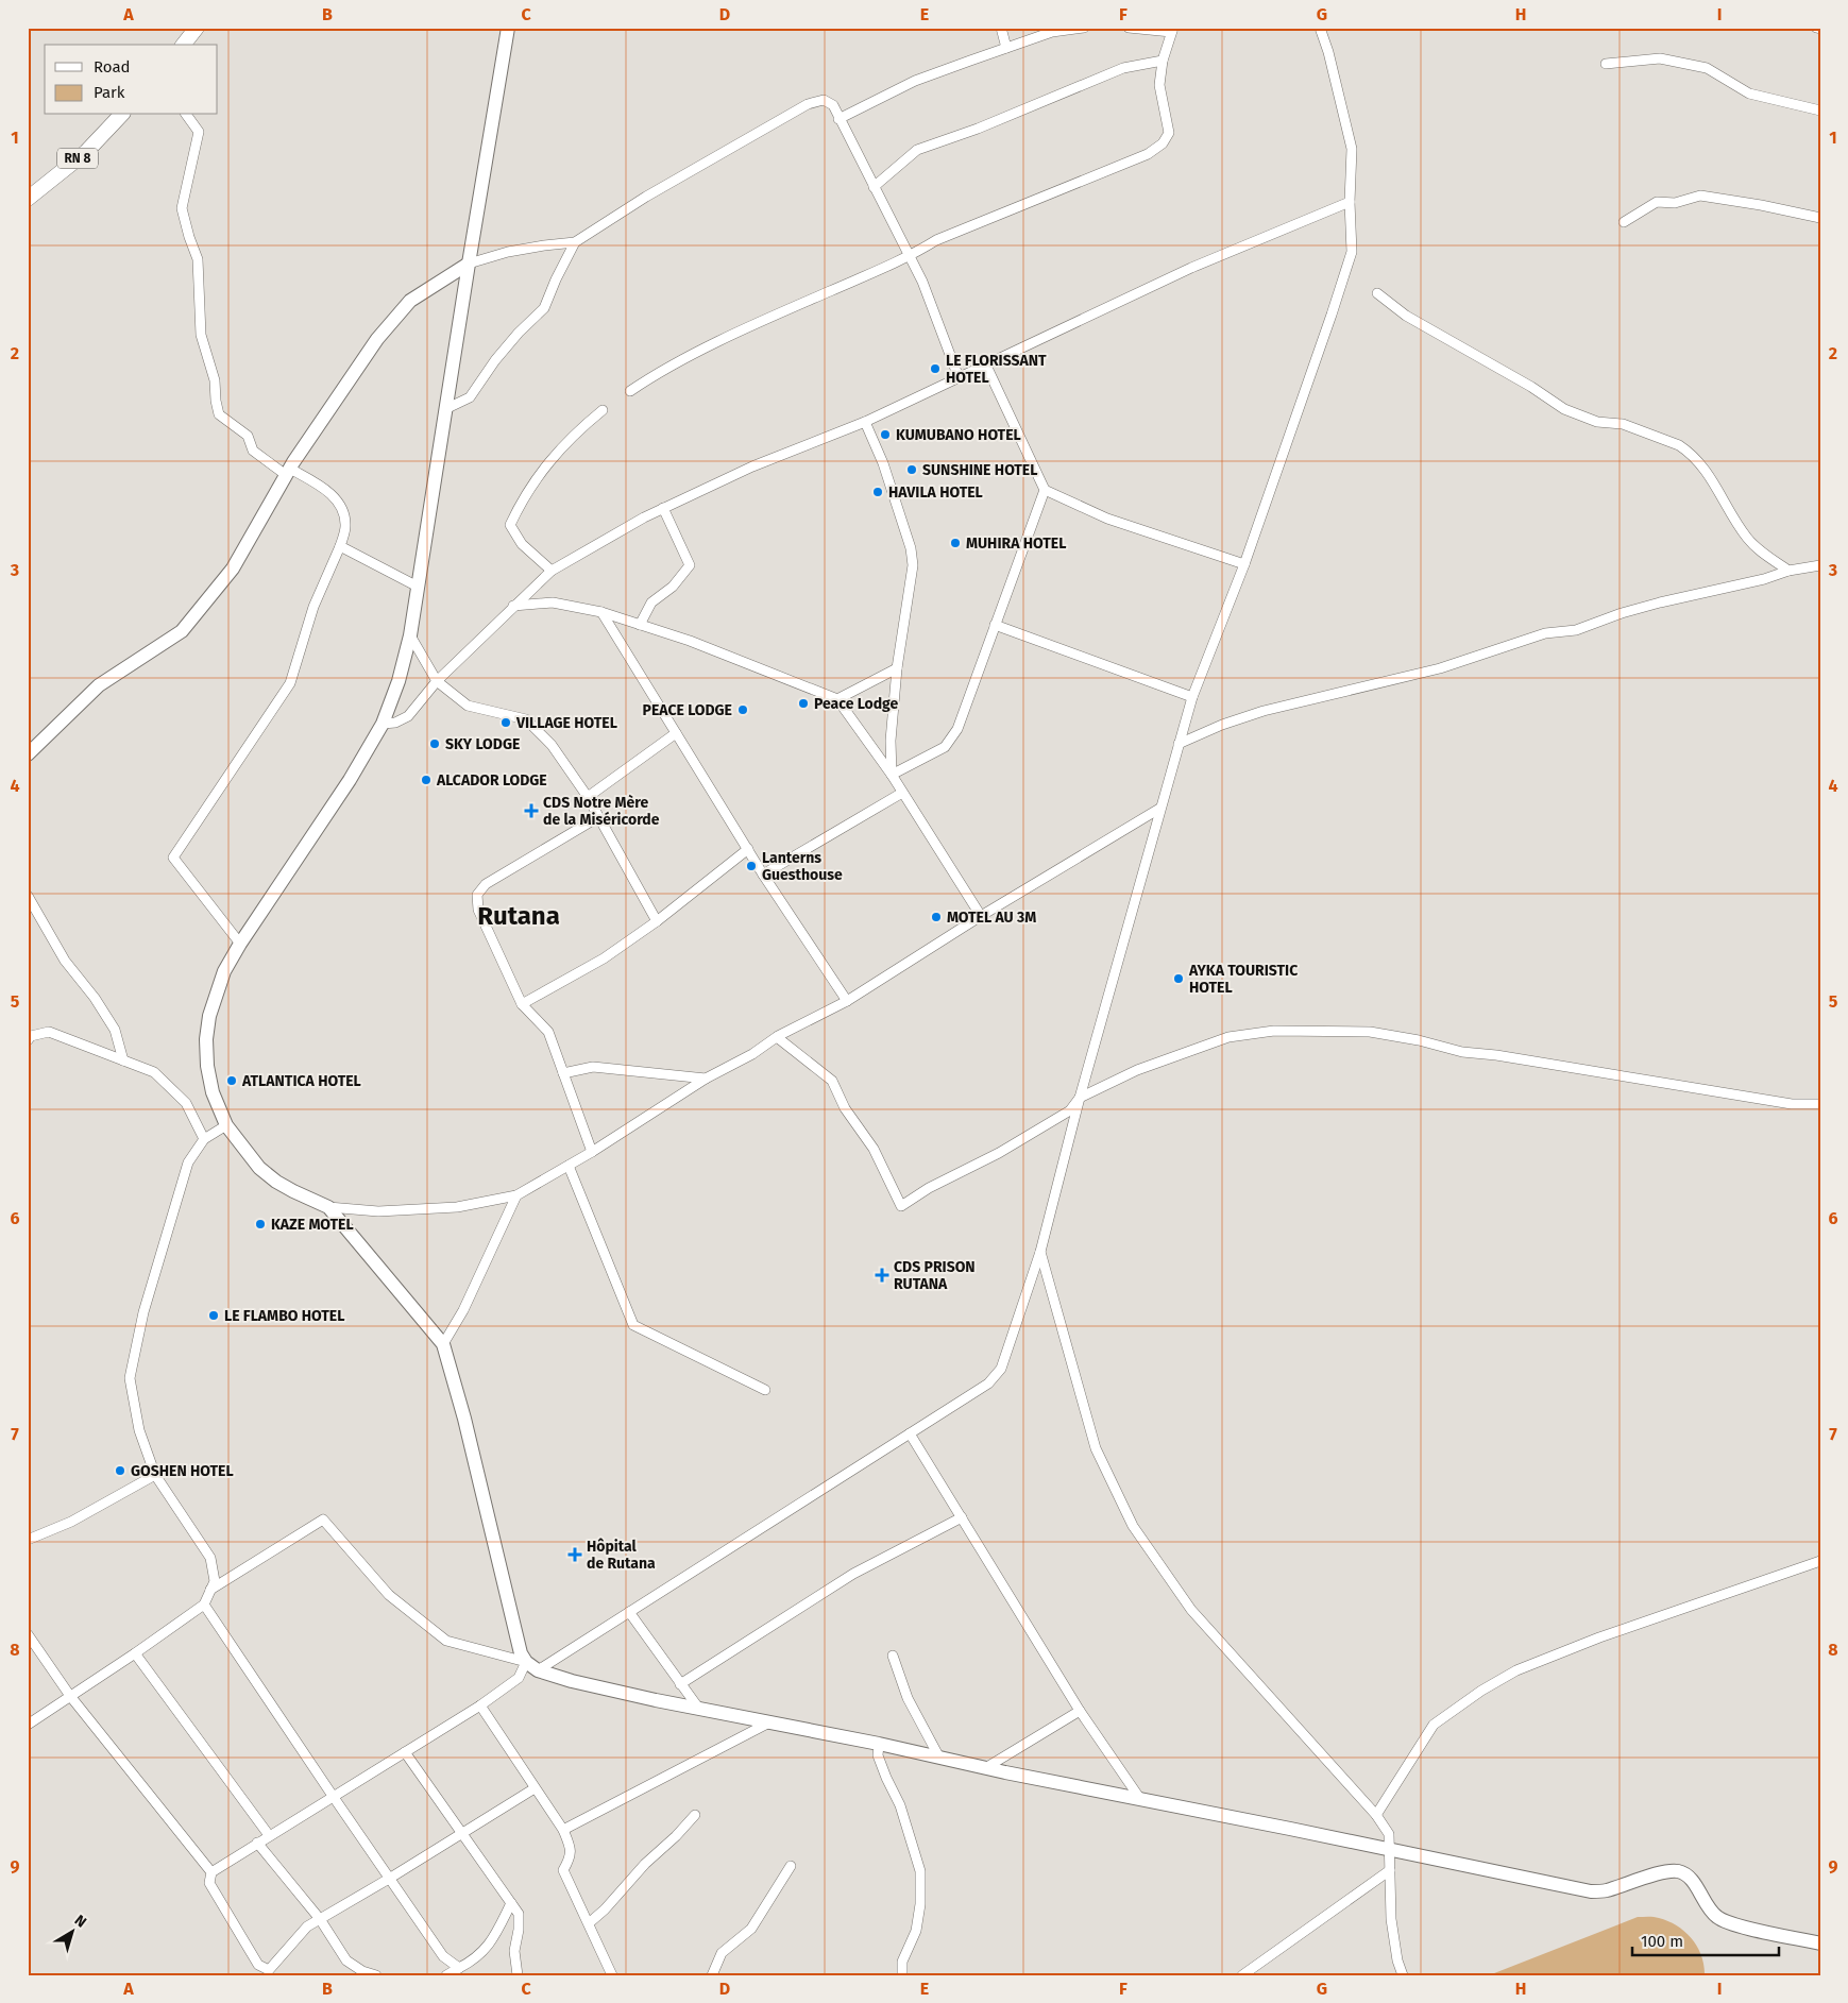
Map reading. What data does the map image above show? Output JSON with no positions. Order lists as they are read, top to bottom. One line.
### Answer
{"streets":{"main road":["RN 8"]},"districts":["Rutana"],"places":{"other":["LE FLORISSANT HOTEL","KUMUBANO HOTEL","SUNSHINE HOTEL","HAVILA HOTEL","MUHIRA HOTEL","Peace Lodge","PEACE LODGE","VILLAGE HOTEL","SKY LODGE","ALCADOR LODGE","Lanterns Guesthouse","MOTEL AU 3M","AYKA TOURISTIC HOTEL","ATLANTICA HOTEL","KAZE MOTEL","LE FLAMBO HOTEL","GOSHEN HOTEL"],"health":["CDS Notre Mère de la Miséricorde","CDS PRISON RUTANA","Hôpital de Rutana"]},"legend":["Road","Park"],"scale_bar":"100 m","north":"top right","grid":{"columns":["A","B","C","D","E","F","G","H","I"],"rows":["1","2","3","4","5","6","7","8","9"]}}
